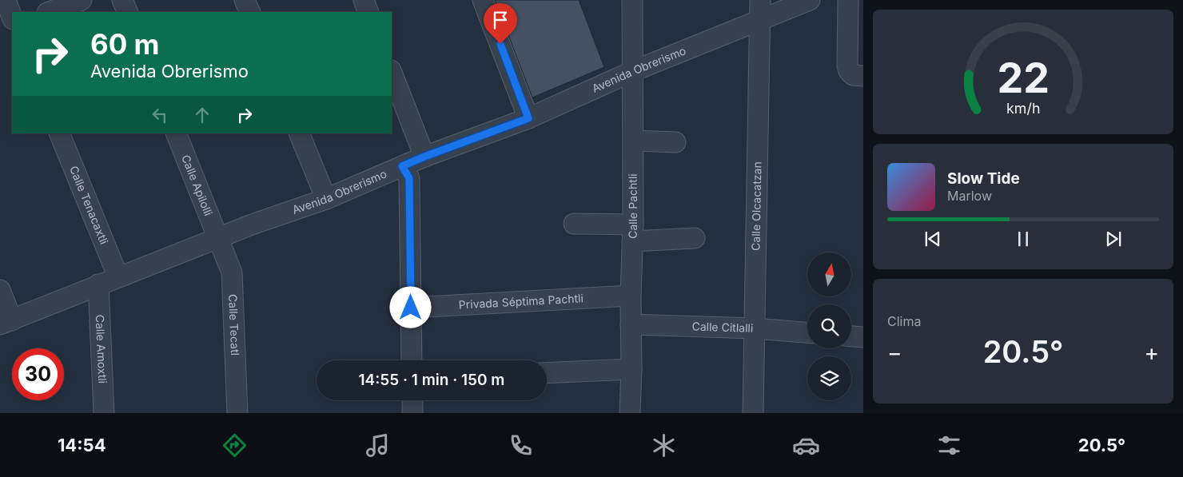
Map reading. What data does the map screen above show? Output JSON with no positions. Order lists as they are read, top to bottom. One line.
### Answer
{"streets":{"street":["Avenida Obrerismo","Calle Apilolli","Calle Tenacaxtli","Calle Pachtli","Calle Olcacatzan","Privada Séptima Pachtli","Calle Tecatl","Calle Citlalli","Calle Amoxtli"]},"crossings":[["Avenida Obrerismo","Calle Apilolli"],["Avenida Obrerismo","Calle Tenacaxtli"],["Avenida Obrerismo","Calle Pachtli"],["Avenida Obrerismo","Calle Olcacatzan"],["Avenida Obrerismo","Calle Tecatl"],["Avenida Obrerismo","Calle Amoxtli"],["Calle Apilolli","Calle Tecatl"],["Calle Pachtli","Privada Séptima Pachtli"],["Calle Pachtli","Calle Citlalli"],["Calle Olcacatzan","Calle Citlalli"]],"north":"top","page":{"turn":["60 m","Avenida Obrerismo"],"song":["Slow Tide","Marlow"],"tile":"Clima","heat":["−","20.5°","+"],"limit":"30","trip":"14:55 · 1 min · 150 m","tabs":["14:54","20.5°"],"gauge":["22","km/h"]}}
